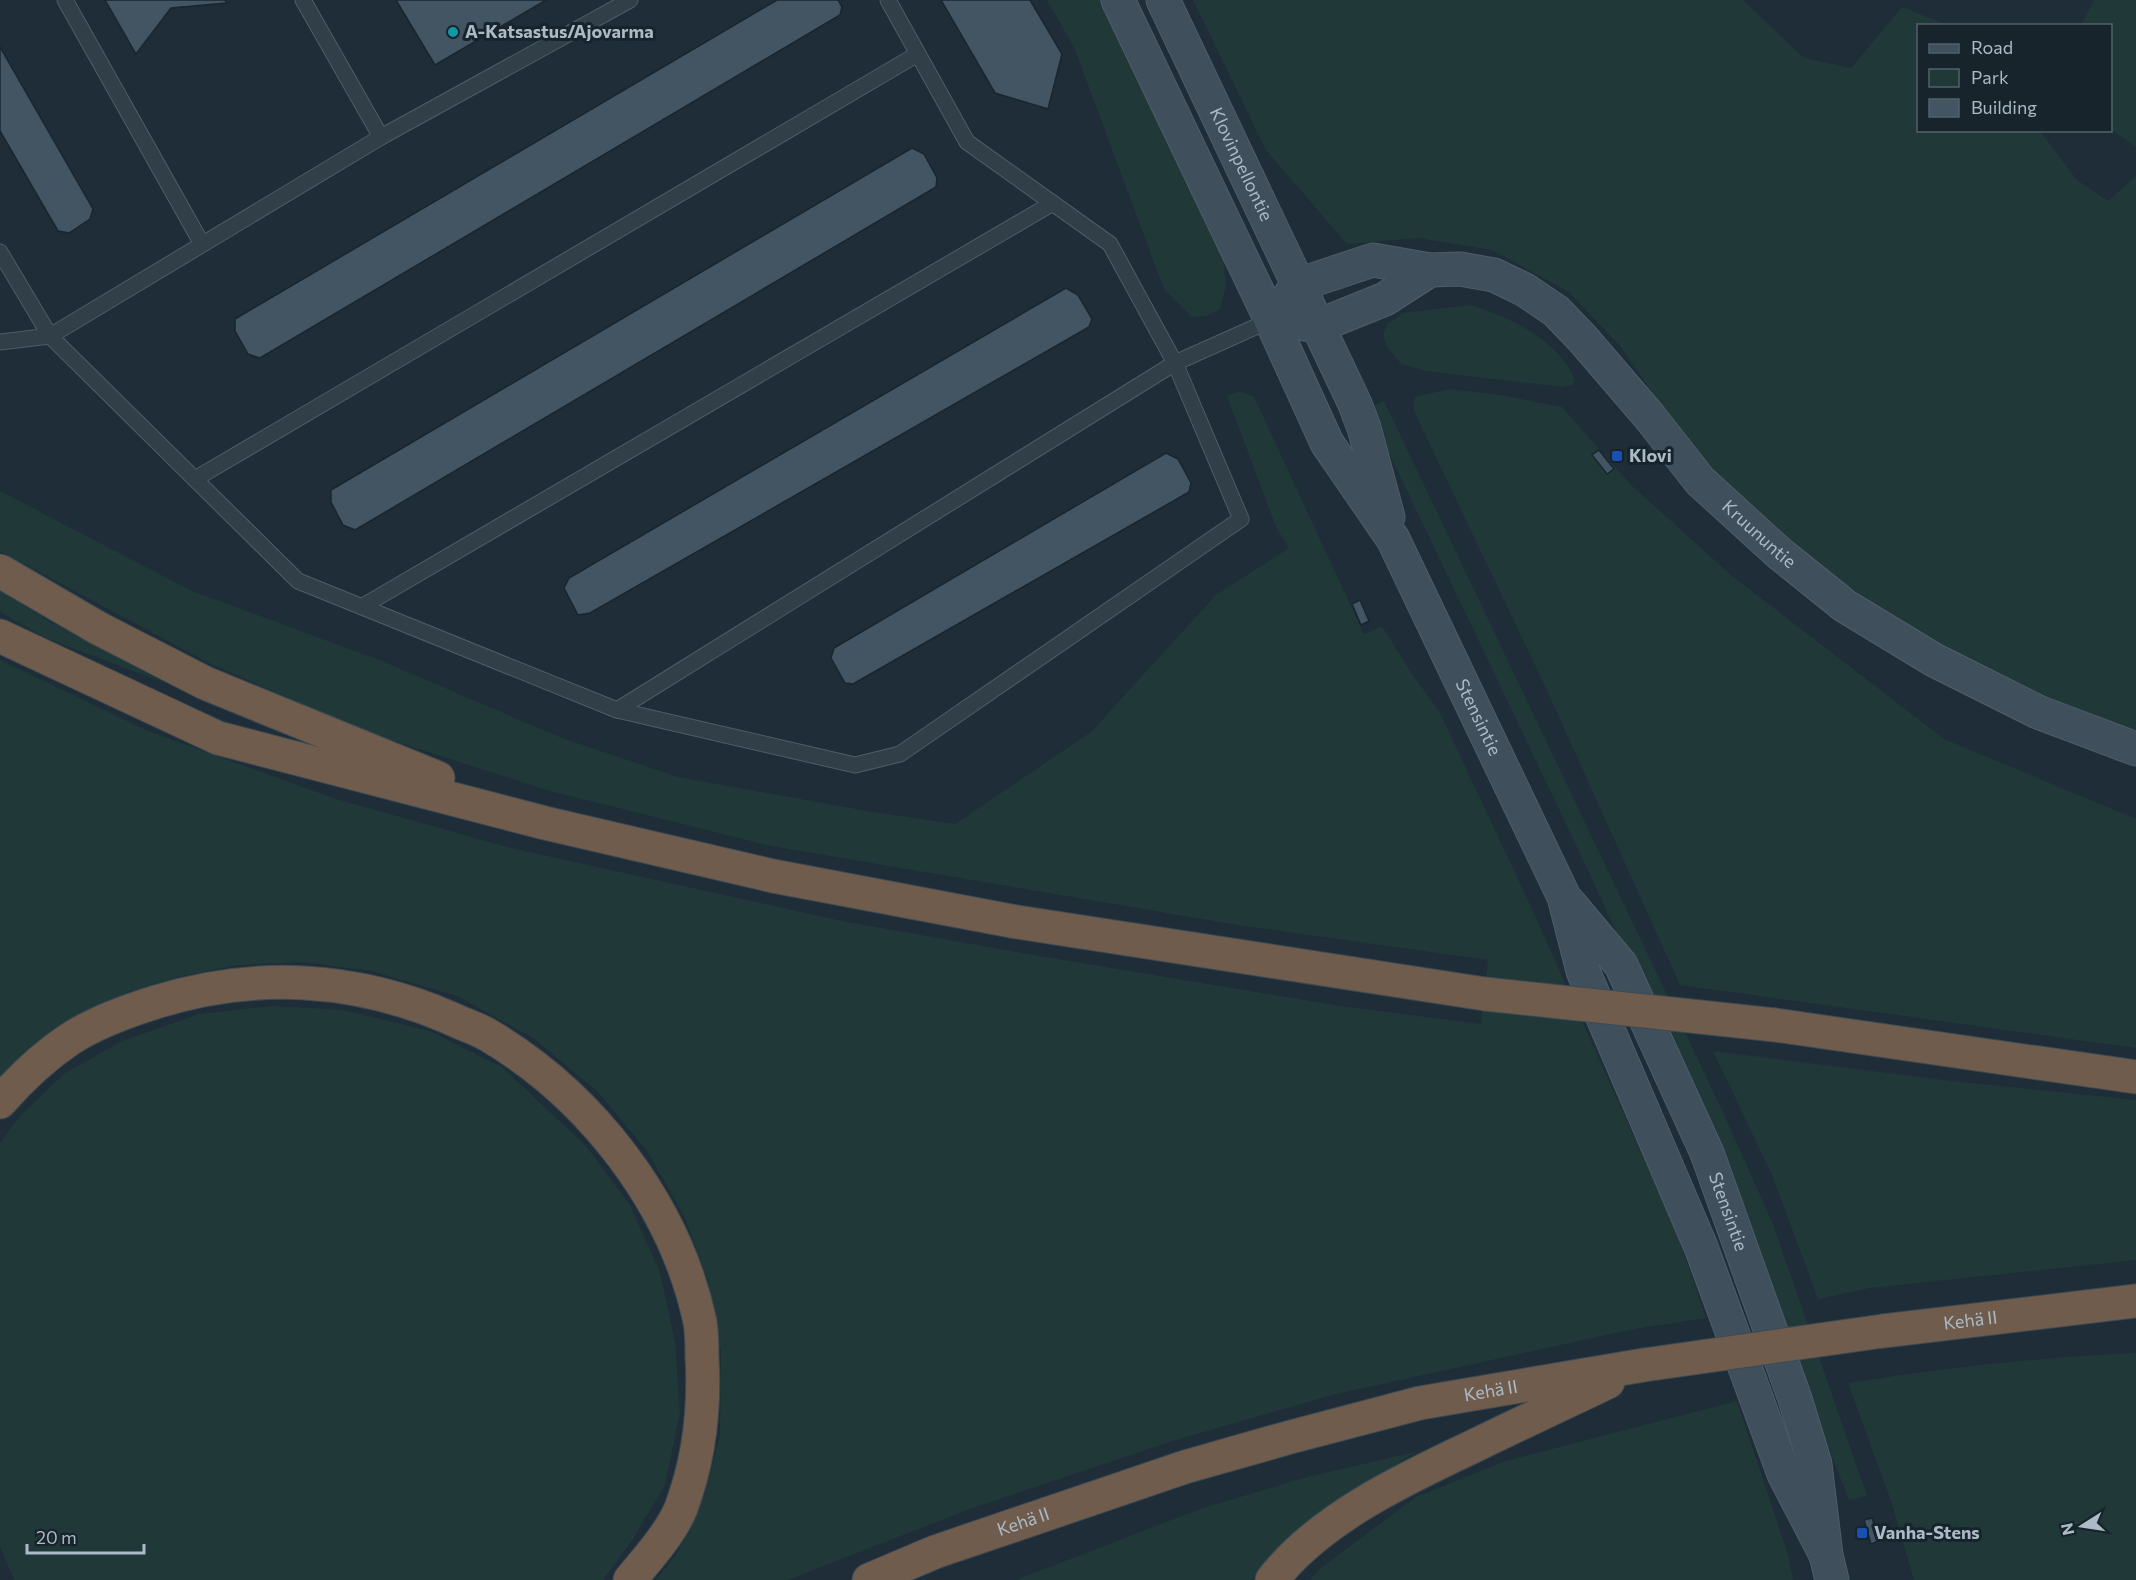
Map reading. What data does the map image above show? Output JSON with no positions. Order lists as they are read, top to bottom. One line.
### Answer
{"streets":{"highway":["Kehä II"],"main road":["Klovinpellontie","Kruununtie","Stensintie"]},"crossings":[["Klovinpellontie","Kruununtie"],["Klovinpellontie","Stensintie"]],"places":{"other":["A-Katsastus/Ajovarma"],"transit":["Klovi","Vanha-Stens"]},"legend":["Road","Park","Building"],"scale_bar":"20 m","north":"left"}
